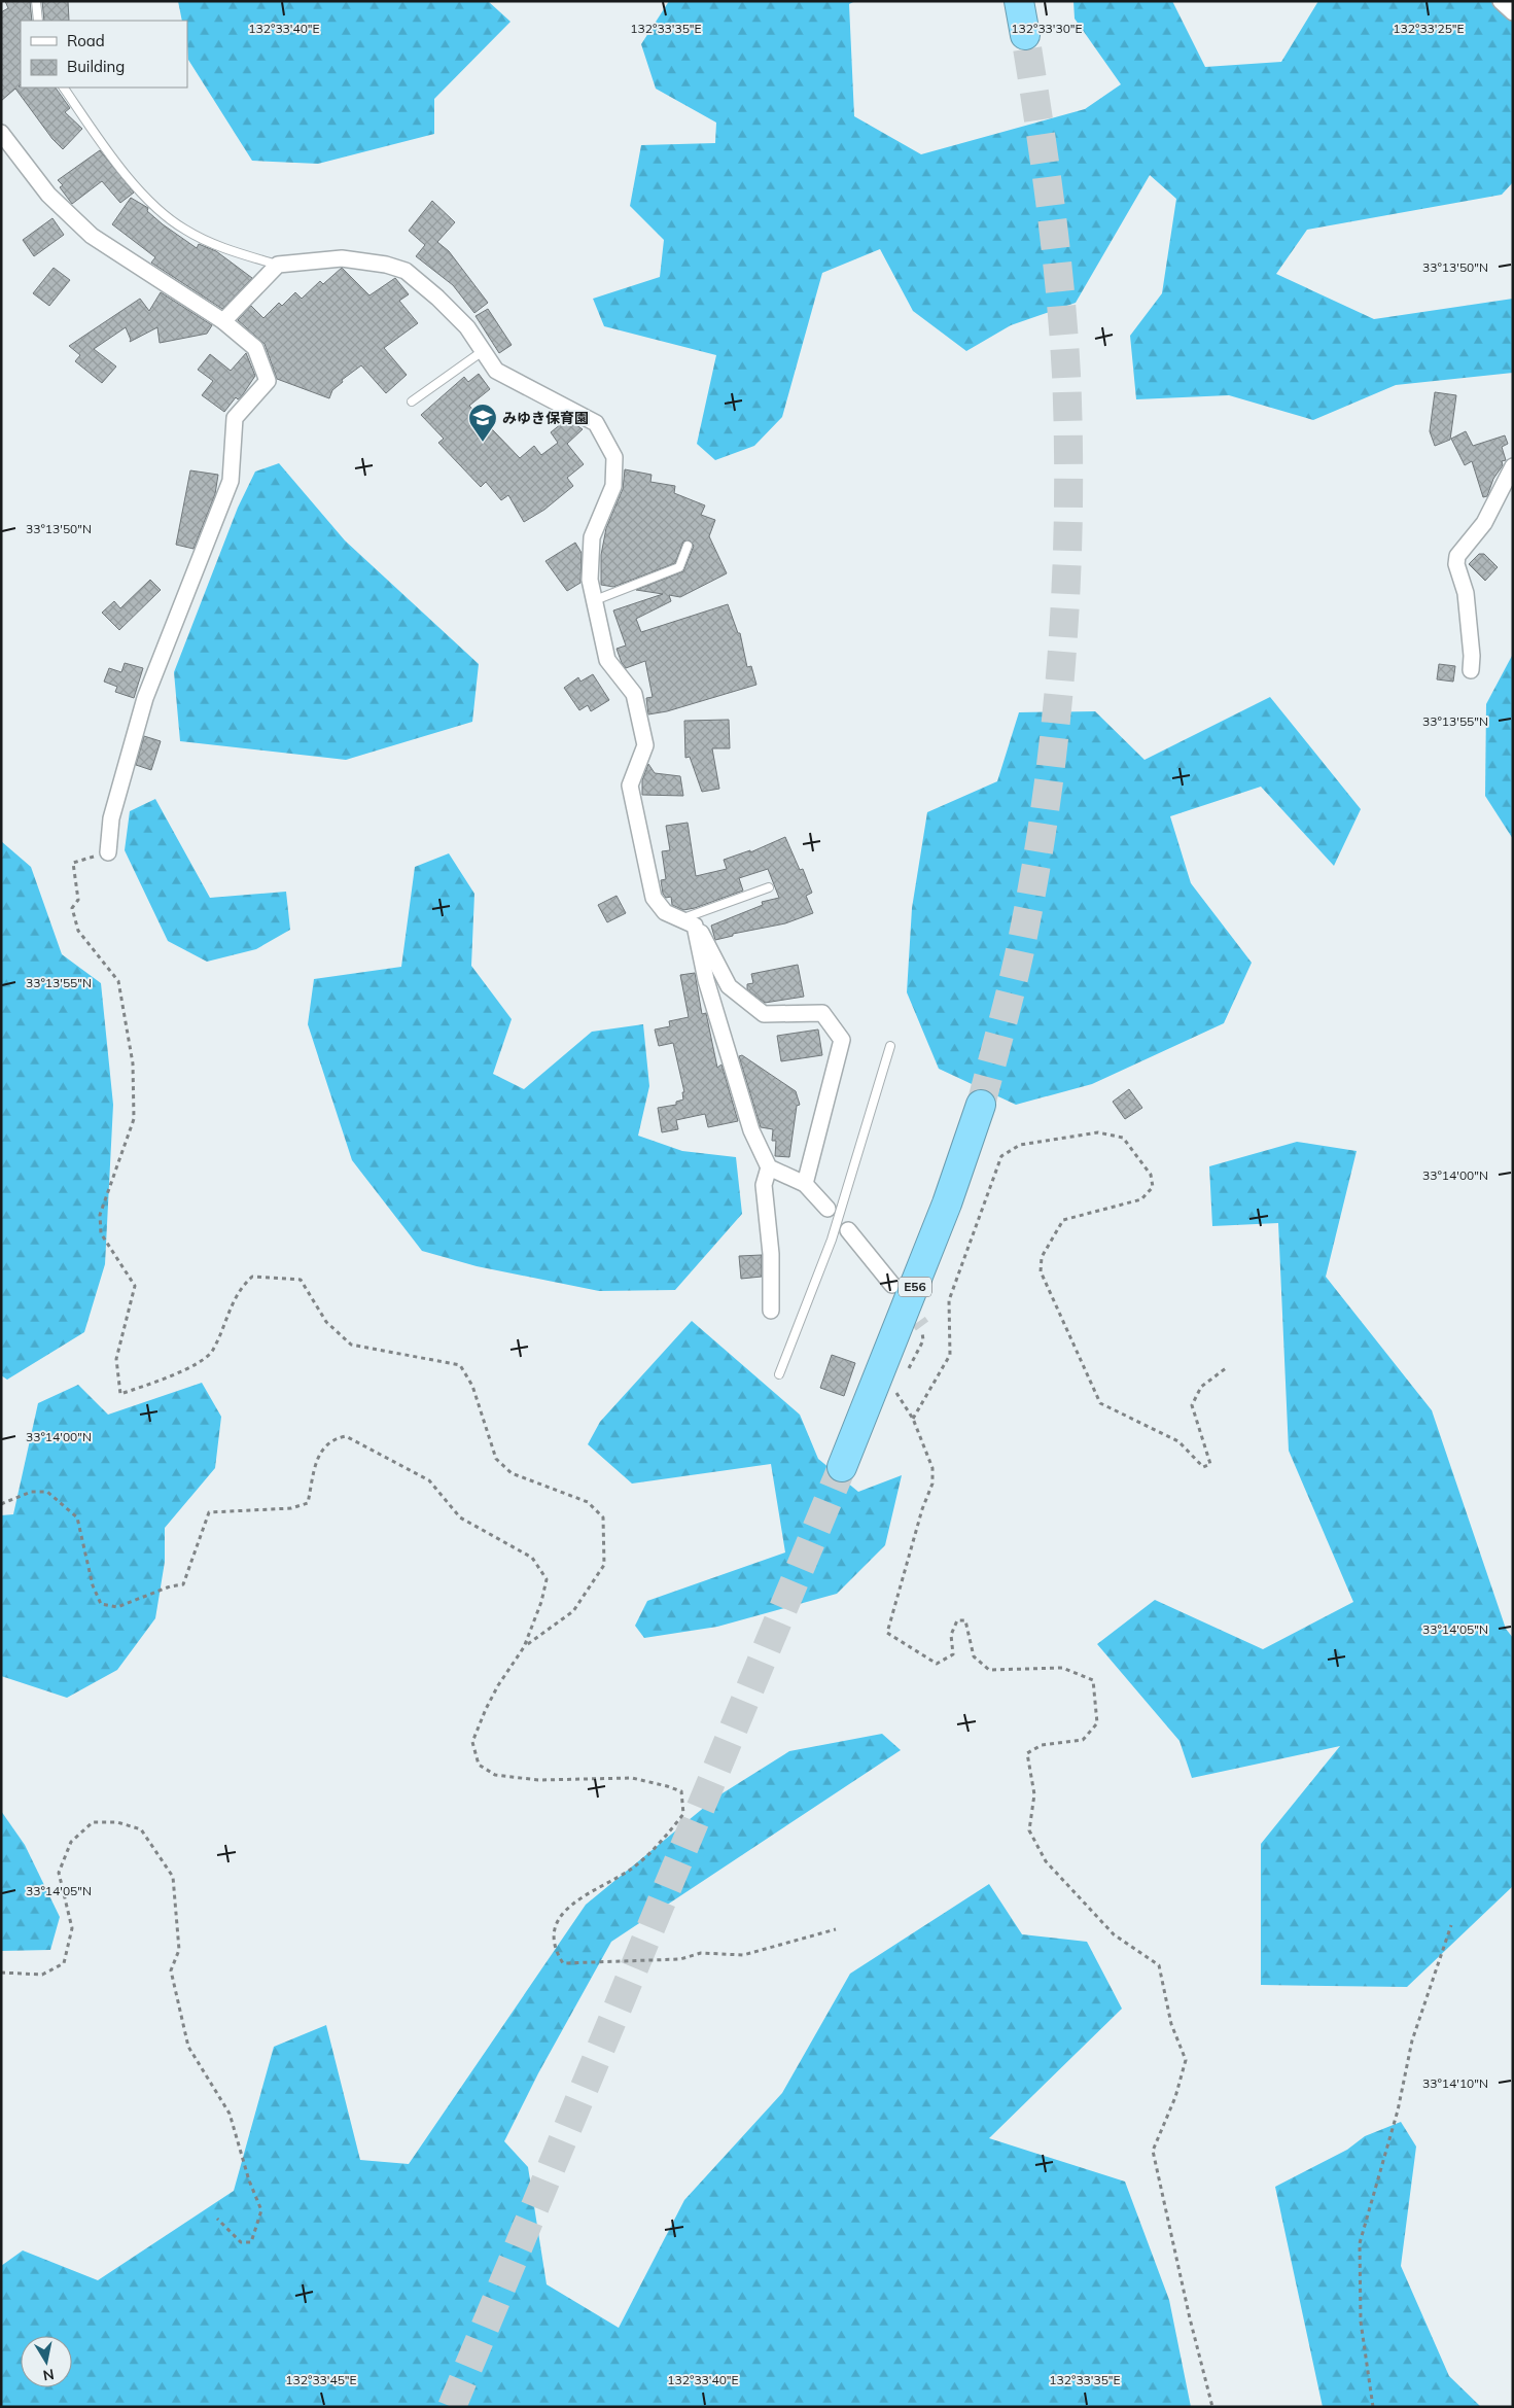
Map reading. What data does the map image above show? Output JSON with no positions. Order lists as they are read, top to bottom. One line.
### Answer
{"streets":{"highway":["E56"]},"places":{"school or university":["みゆき保育園"]},"legend":["Road","Building"],"north":"bottom","coordinates":["132°33'40\"E","132°33'35\"E","132°33'30\"E","132°33'25\"E","33°13'50\"N","33°13'55\"N","33°14'00\"N","33°14'05\"N","33°14'10\"N","132°33'45\"E"]}
